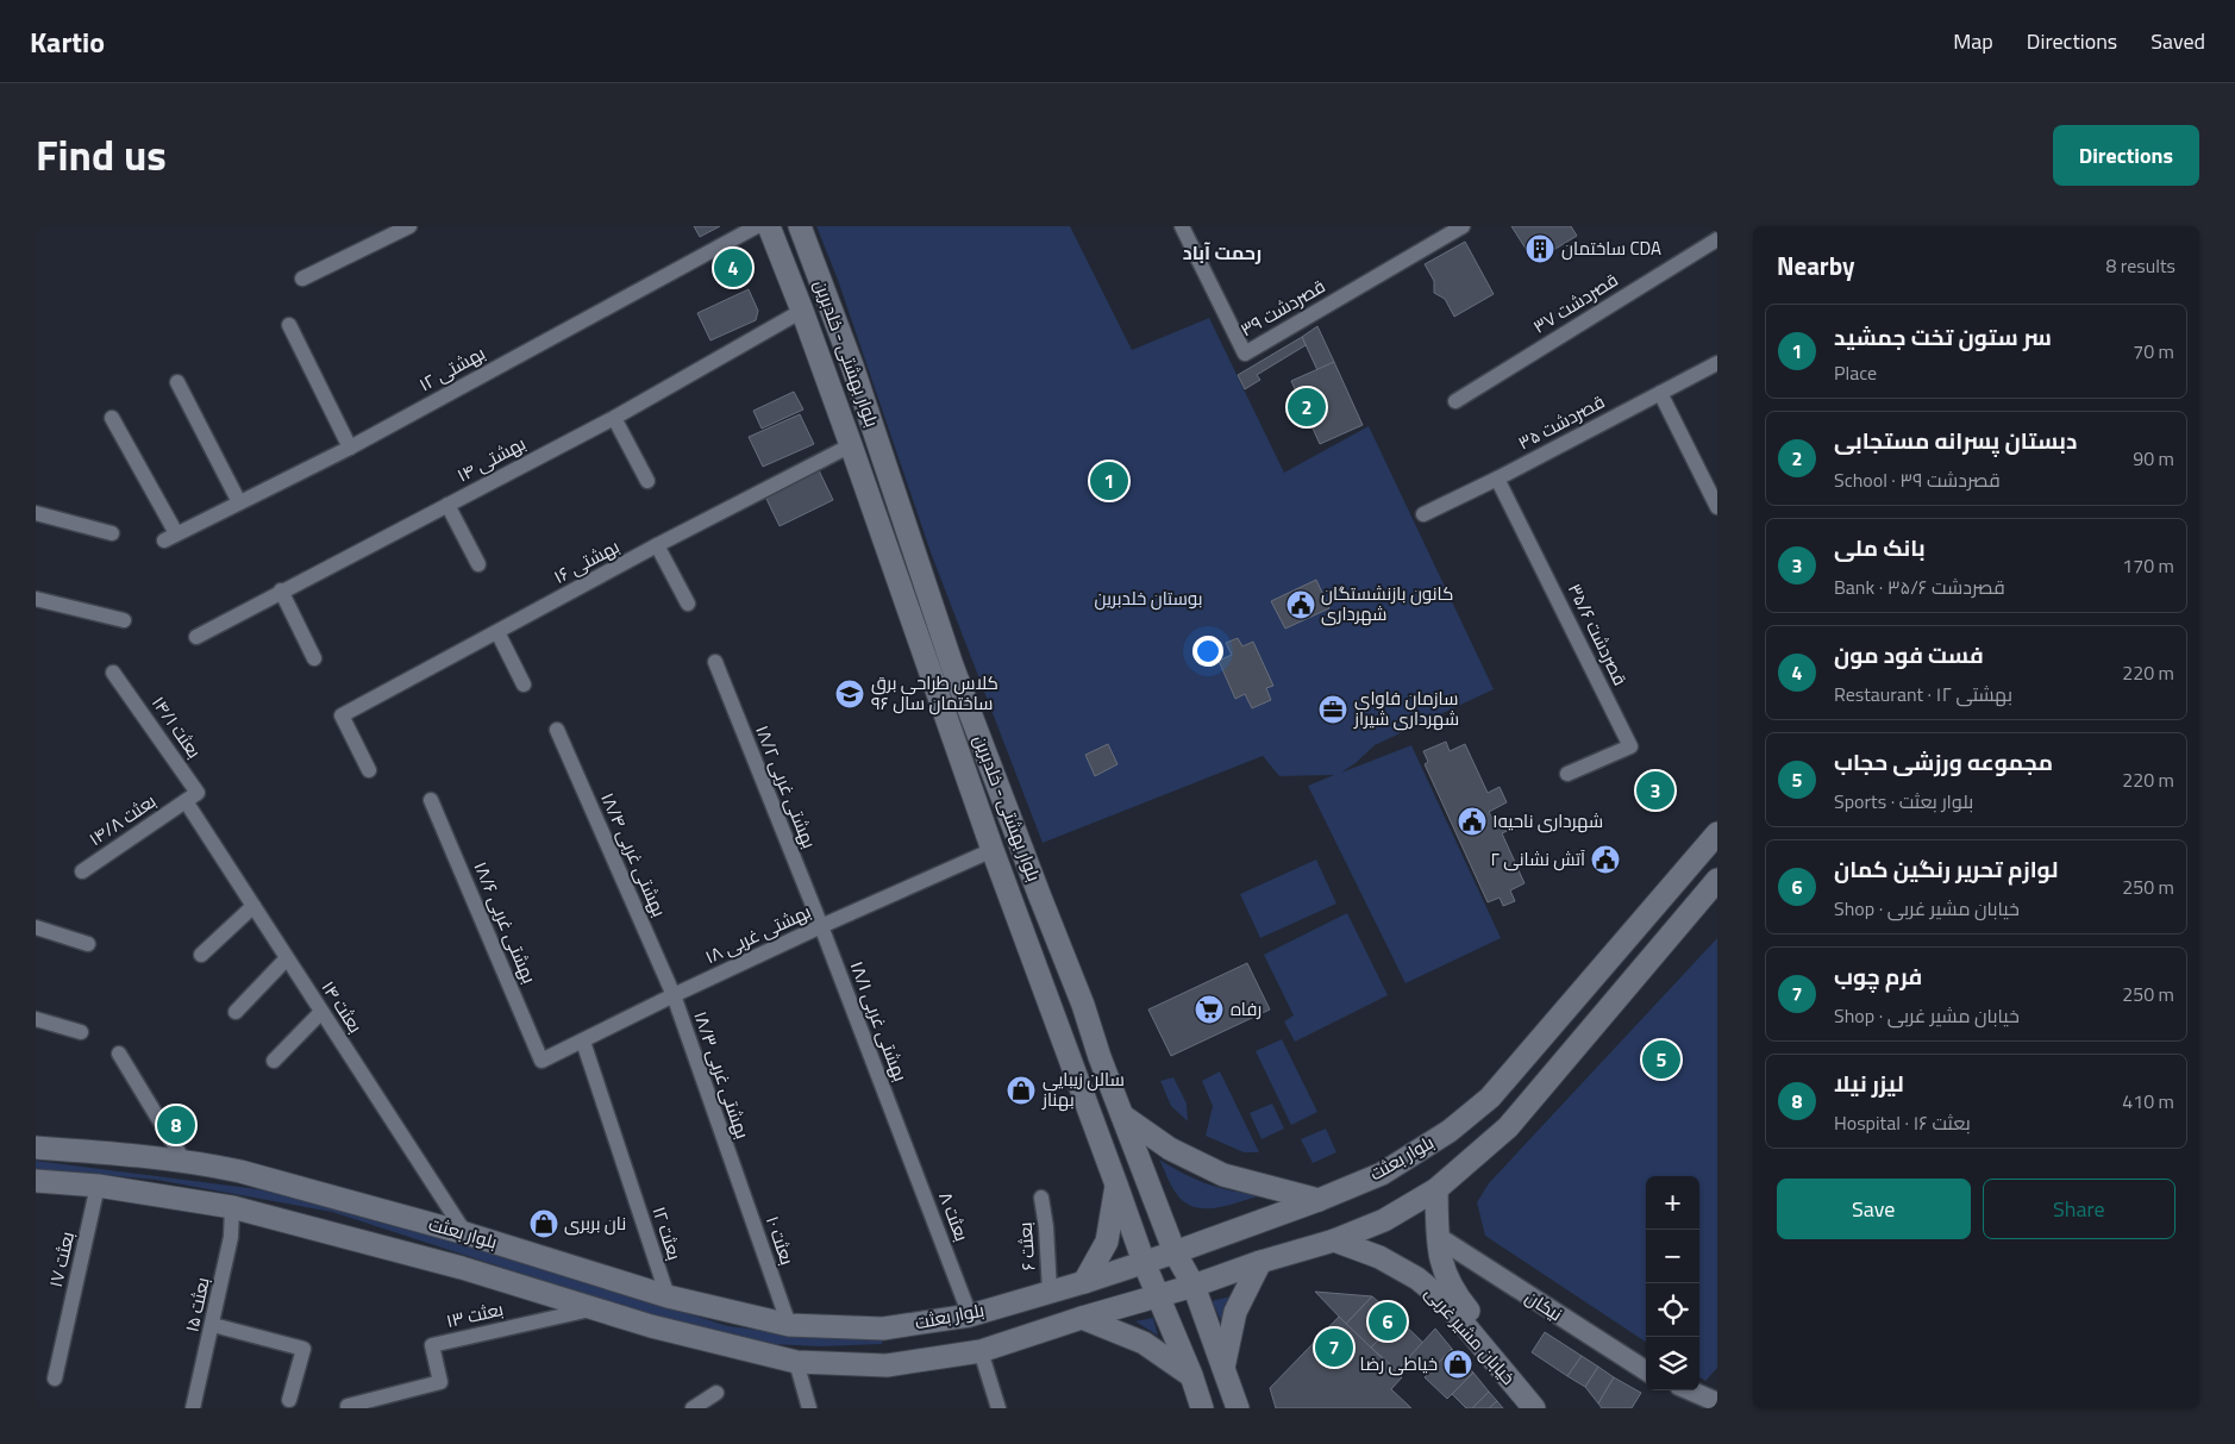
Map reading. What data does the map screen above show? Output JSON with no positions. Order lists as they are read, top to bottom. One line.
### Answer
{"streets":{"main road":["بلوار بهشتی - خلدبرین","بلوار بعثت","خیابان مشیر غربی"],"street":["قصردشت ۳۷","قصردشت ۳۹","۱۲ بهشتی","قصردشت ۳۵","۱۴ بهشتی","۱۶ بهشتی","قصردشت ۳۵/۶","۱۴/۱ بعثت","بهشتی غربی ۱۸/۲","۱۴/۸ بعثت","بهشتی غربی ۱۸/۴","بهشتی غربی ۱۸/۶","بهشتی غربی ۱۸","بعثت ۱۴","بهشتی غربی ۱۸/۱","بهشتی غربی ۱۸/۳","۸ بعثت","۱۲ بعثت","۱۰ بعثت","۶ بعثت","بعثت ۱۷","بعثت ۱۵","نیکان","۱۳ بعثت"]},"crossings":[["بلوار بهشتی - خلدبرین","۱۴ بهشتی"],["بلوار بهشتی - خلدبرین","۱۶ بهشتی"],["بلوار بهشتی - خلدبرین","بهشتی غربی ۱۸"],["بلوار بهشتی - خلدبرین","بلوار بعثت"],["قصردشت ۳۵","قصردشت ۳۵/۶"],["۱۴/۱ بعثت","۱۴/۸ بعثت"],["۱۴/۱ بعثت","بعثت ۱۴"],["بهشتی غربی ۱۸/۲","بهشتی غربی ۱۸"],["بهشتی غربی ۱۸/۲","بهشتی غربی ۱۸/۱"],["۱۴/۸ بعثت","بعثت ۱۴"],["بهشتی غربی ۱۸/۴","بهشتی غربی ۱۸"],["بهشتی غربی ۱۸/۴","بهشتی غربی ۱۸/۳"],["بهشتی غربی ۱۸/۶","بهشتی غربی ۱۸"],["بهشتی غربی ۱۸","بهشتی غربی ۱۸/۱"],["بهشتی غربی ۱۸","بهشتی غربی ۱۸/۳"],["بهشتی غربی ۱۸","۱۲ بعثت"],["بعثت ۱۴","بلوار بعثت"],["بهشتی غربی ۱۸/۱","۸ بعثت"],["بهشتی غربی ۱۸/۳","۱۰ بعثت"],["بلوار بعثت","۸ بعثت"],["بلوار بعثت","۱۲ بعثت"],["بلوار بعثت","۱۰ بعثت"],["بلوار بعثت","۶ بعثت"],["بلوار بعثت","بعثت ۱۷"],["بلوار بعثت","بعثت ۱۵"],["بلوار بعثت","۱۳ بعثت"],["بلوار بعثت","خیابان مشیر غربی"],["نیکان","خیابان مشیر غربی"]],"districts":["رحمت آباد"],"parks":["بوستان خلدبرین"],"places":{"building":["ساختمان CDA"],"public building":["کانون بازنشستگان شهرداری","شهرداری ناحیه۱","آتش نشانی ۲"],"school or university":["کلاس طراحی برق ساختمان سال ۹۶"],"office":["سازمان فاوای شهرداری شیراز"],"supermarket":["رفاه"],"shop":["سالن زیبایی بهناز","نان بربری","خیاطی رضا"]},"page":{"header":"Kartio","nav":["Map","Directions","Saved"],"title":"Find us","buttons":["Directions",["Save","Share"]],"heading":["Nearby","8 results"],"pins":["4","2","1","3","5","8","6","7"],"list":[{"mark":"1","name":"سر ستون تخت جمشید","note":"Place","value":"70 m"},{"mark":"2","name":"دبستان پسرانه مستجابی","note":"School · قصردشت ۳۹","value":"90 m"},{"mark":"3","name":"بانک ملی","note":"Bank · قصردشت ۳۵/۶","value":"170 m"},{"mark":"4","name":"فست فود مون","note":"Restaurant · ۱۲ بهشتی","value":"220 m"},{"mark":"5","name":"مجموعه ورزشی حجاب","note":"Sports · بلوار بعثت","value":"220 m"},{"mark":"6","name":"لوازم تحریر رنگین کمان","note":"Shop · خیابان مشیر غربی","value":"250 m"},{"mark":"7","name":"فرم چوب","note":"Shop · خیابان مشیر غربی","value":"250 m"},{"mark":"8","name":"لیزر نیلا","note":"Hospital · بعثت ۱۶","value":"410 m"}],"map_buttons":["+","−"]}}
